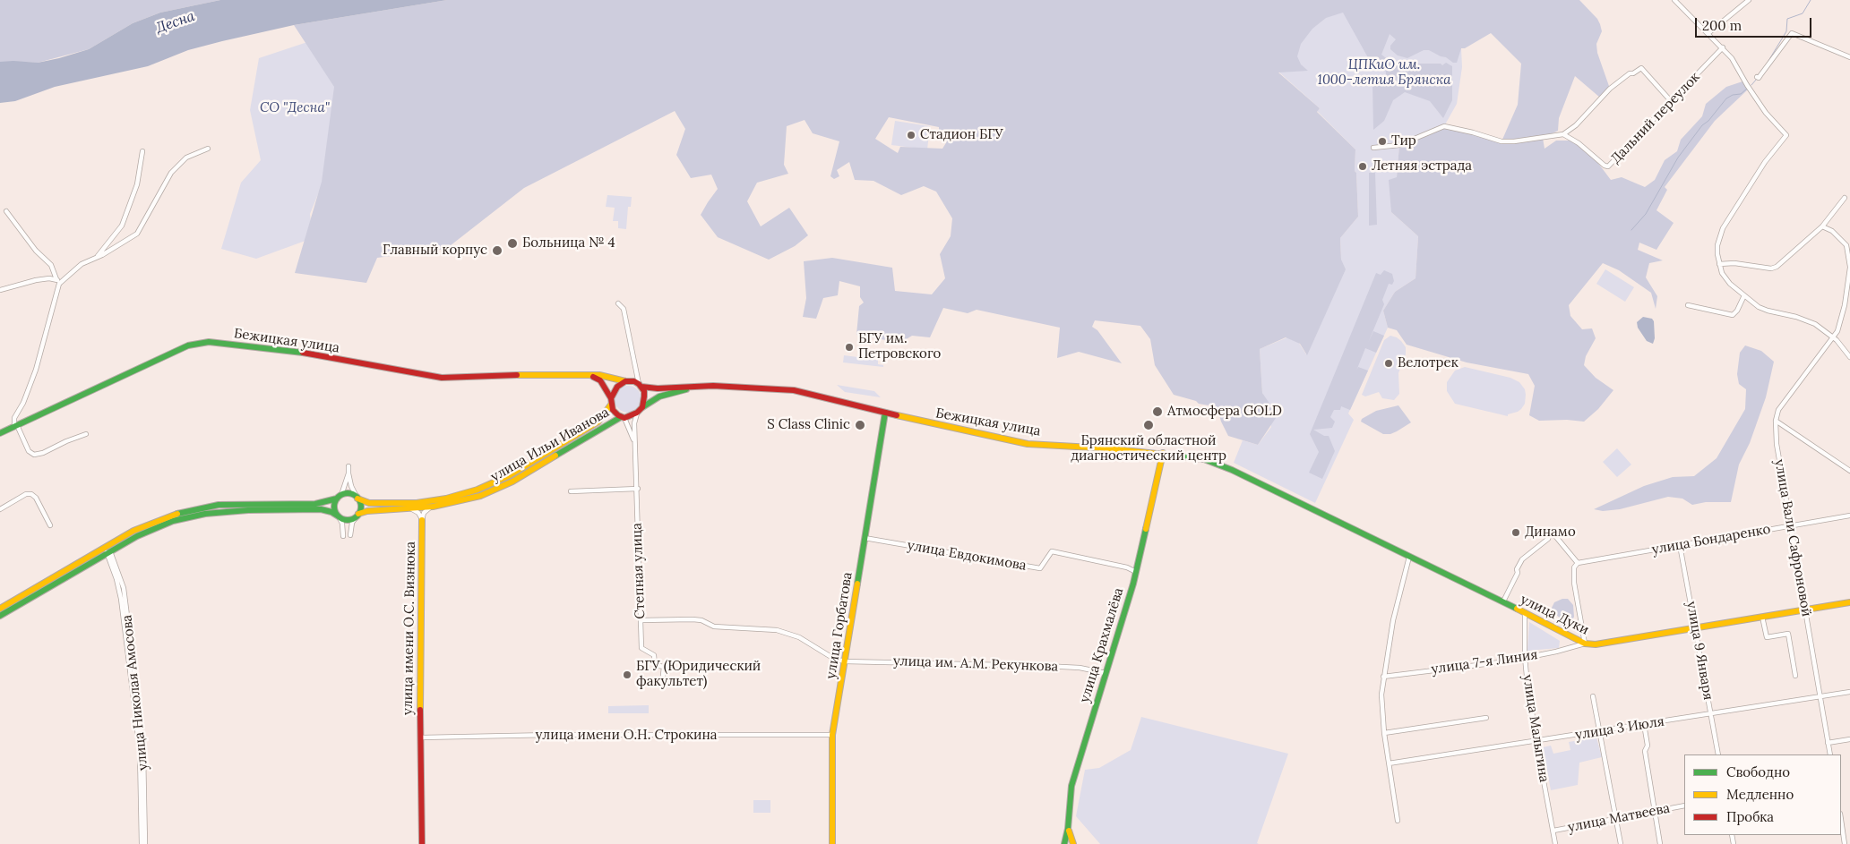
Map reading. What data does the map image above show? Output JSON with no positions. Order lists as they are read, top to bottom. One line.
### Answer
{"streets":{"main road":["Бежицкая улица","улица Ильи Иванова","улица Дуки","улица Горбатова","улица имени О.С. Визнюка","улица Крахмалёва"],"street":["Дальний переулок","улица Вали Сафроновой","улица Бондаренко","улица Евдокимова","Степная улица","улица 9 Января","улица 7-я Линия","улица им. А.М. Рекункова","улица Николая Амосова","улица Малыгина","улица 3 Июля","улица имени О.Н. Строкина","улица Матвеева"]},"crossings":[["Бежицкая улица","улица Ильи Иванова"],["Бежицкая улица","Степная улица"],["Бежицкая улица","улица Дуки"],["Бежицкая улица","улица Горбатова"],["Бежицкая улица","улица Крахмалёва"],["улица Ильи Иванова","Степная улица"],["улица Вали Сафроновой","улица Бондаренко"],["улица Вали Сафроновой","улица Дуки"],["улица Вали Сафроновой","улица 3 Июля"],["улица Бондаренко","улица 9 Января"],["улица Евдокимова","улица Горбатова"],["улица Евдокимова","улица Крахмалёва"],["улица Дуки","улица 9 Января"],["улица Дуки","улица 7-я Линия"],["улица Дуки","улица Малыгина"],["улица Горбатова","улица им. А.М. Рекункова"],["улица Горбатова","улица имени О.Н. Строкина"],["улица имени О.С. Визнюка","улица имени О.Н. Строкина"],["улица Крахмалёва","улица им. А.М. Рекункова"],["улица 9 Января","улица 3 Июля"],["улица 7-я Линия","улица Малыгина"],["улица Малыгина","улица 3 Июля"],["улица Малыгина","улица Матвеева"]],"water":["Десна"],"parks":["ЦПКиО им. 1000-летия Брянска","СО \"Десна\""],"places":["Стадион БГУ","Тир","Летняя эстрада","Больница № 4","Главный корпус","БГУ им. Петровского","Велотрек","Атмосфера GOLD","S Class Clinic","Брянский областной диагностический центр","Динамо","БГУ (Юридический факультет)"],"legend":["Свободно","Медленно","Пробка"],"scale_bar":"200 m"}
